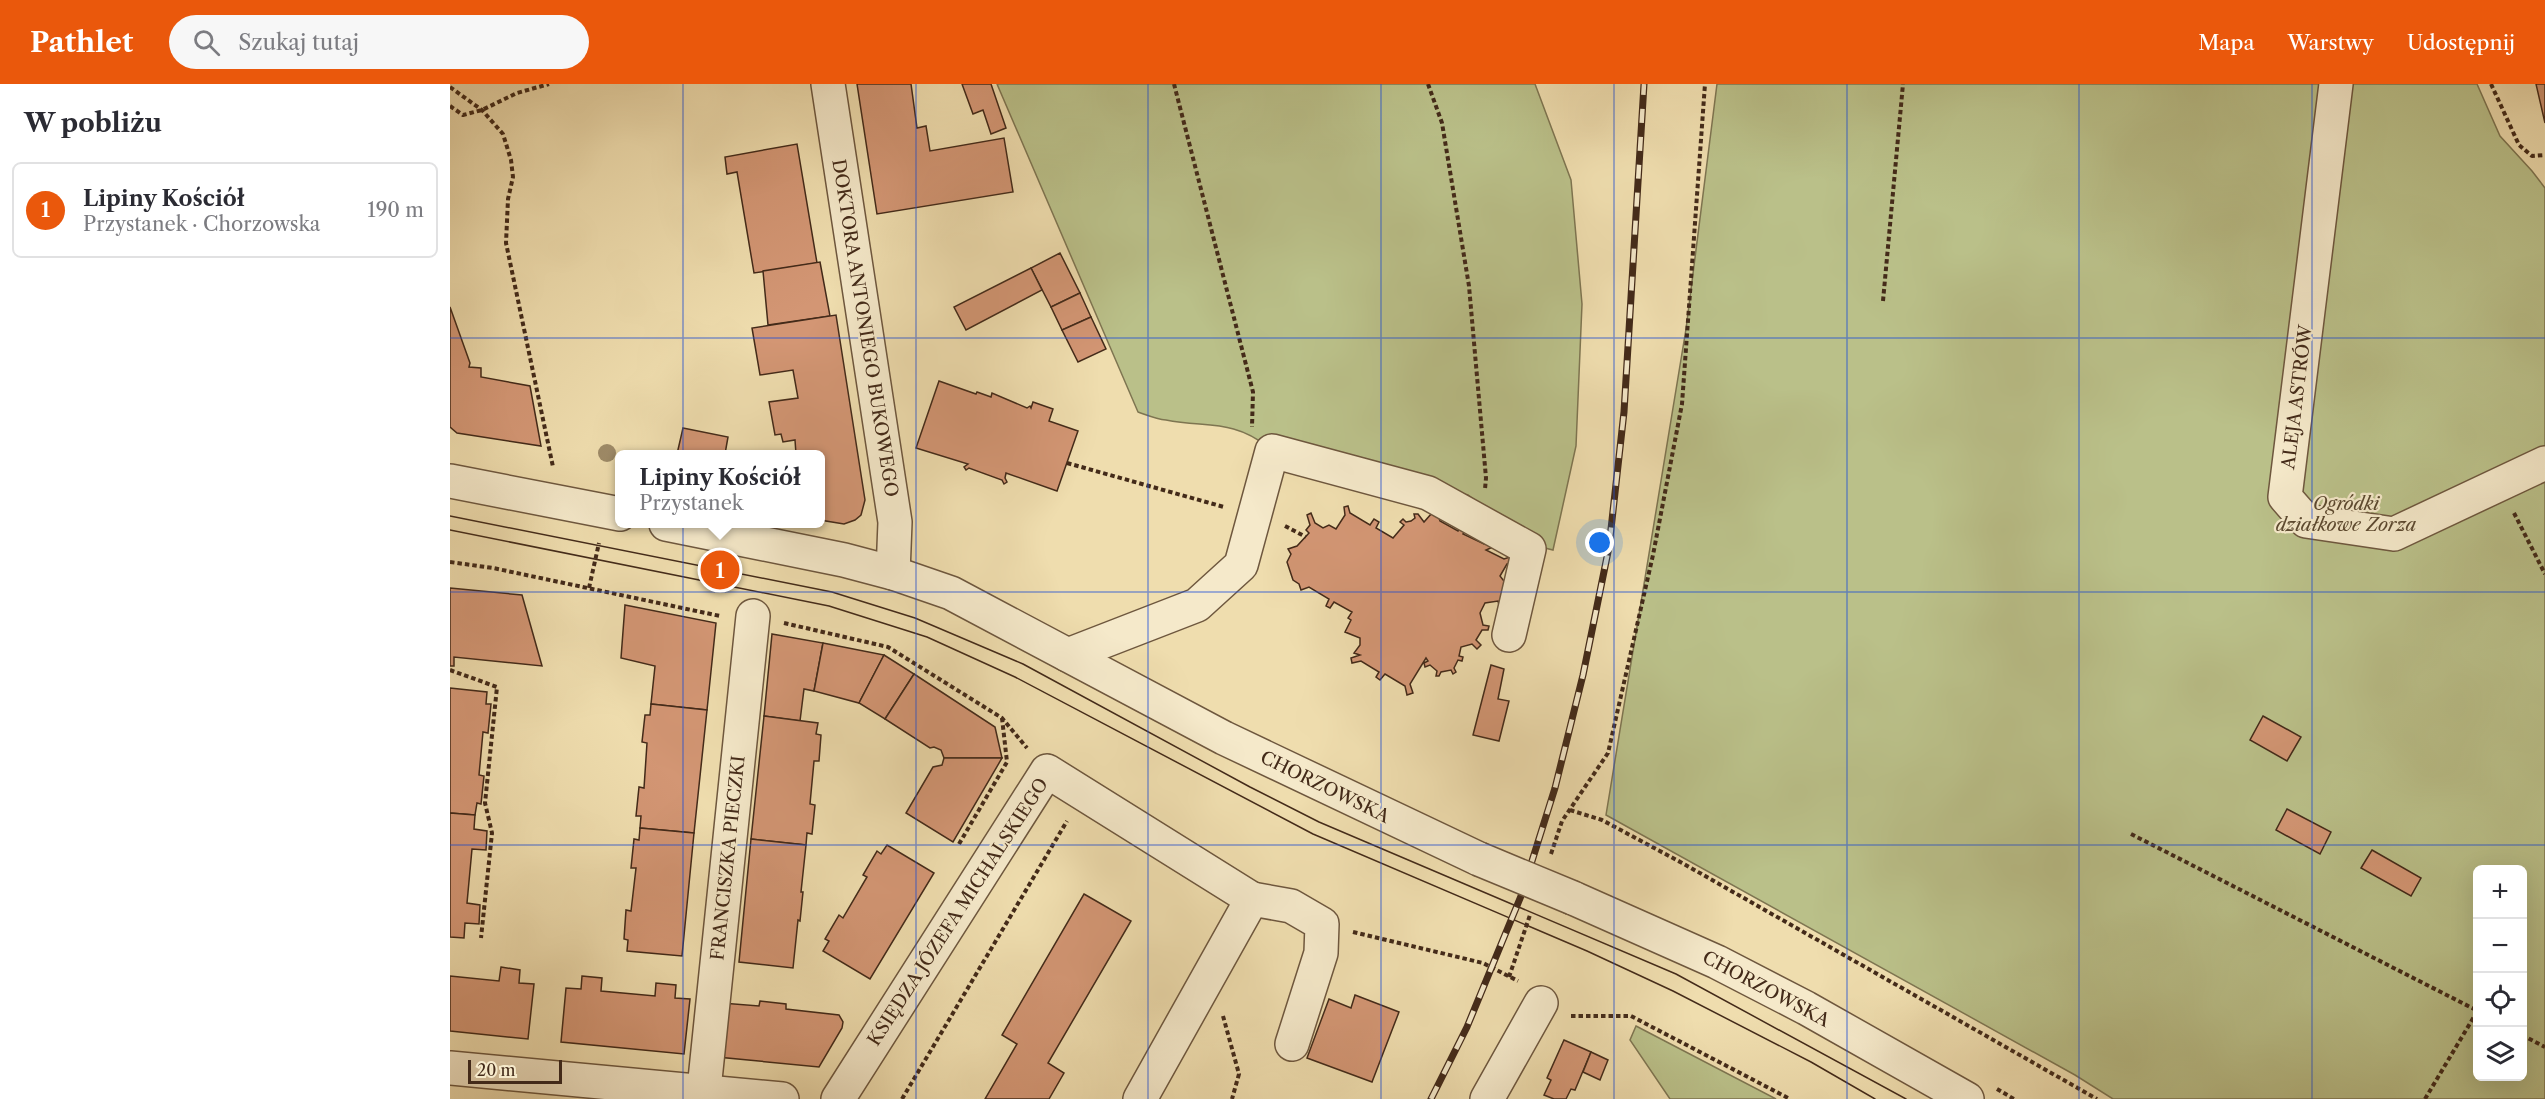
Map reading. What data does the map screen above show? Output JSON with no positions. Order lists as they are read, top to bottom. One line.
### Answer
{"streets":{"street":["DOKTORA ANTONIEGO BUKOWEGO","ALEJA ASTRÓW","CHORZOWSKA","FRANCISZKA PIECZKI","KSIĘDZA JÓZEFA MICHALSKIEGO"]},"crossings":[["DOKTORA ANTONIEGO BUKOWEGO","CHORZOWSKA"]],"parks":["Ogródki działkowe Zorza"],"scale_bar":"20 m","page":{"header":"Pathlet","search":"Szukaj tutaj","nav":["Mapa","Warstwy","Udostępnij"],"heading":"W pobliżu","list":[{"mark":"1","name":"Lipiny Kościół","note":"Przystanek · Chorzowska","value":"190 m"}],"popup":["Lipiny Kościół","Przystanek"],"pins":"1","map_buttons":["+","−"],"scale":"20 m"}}
